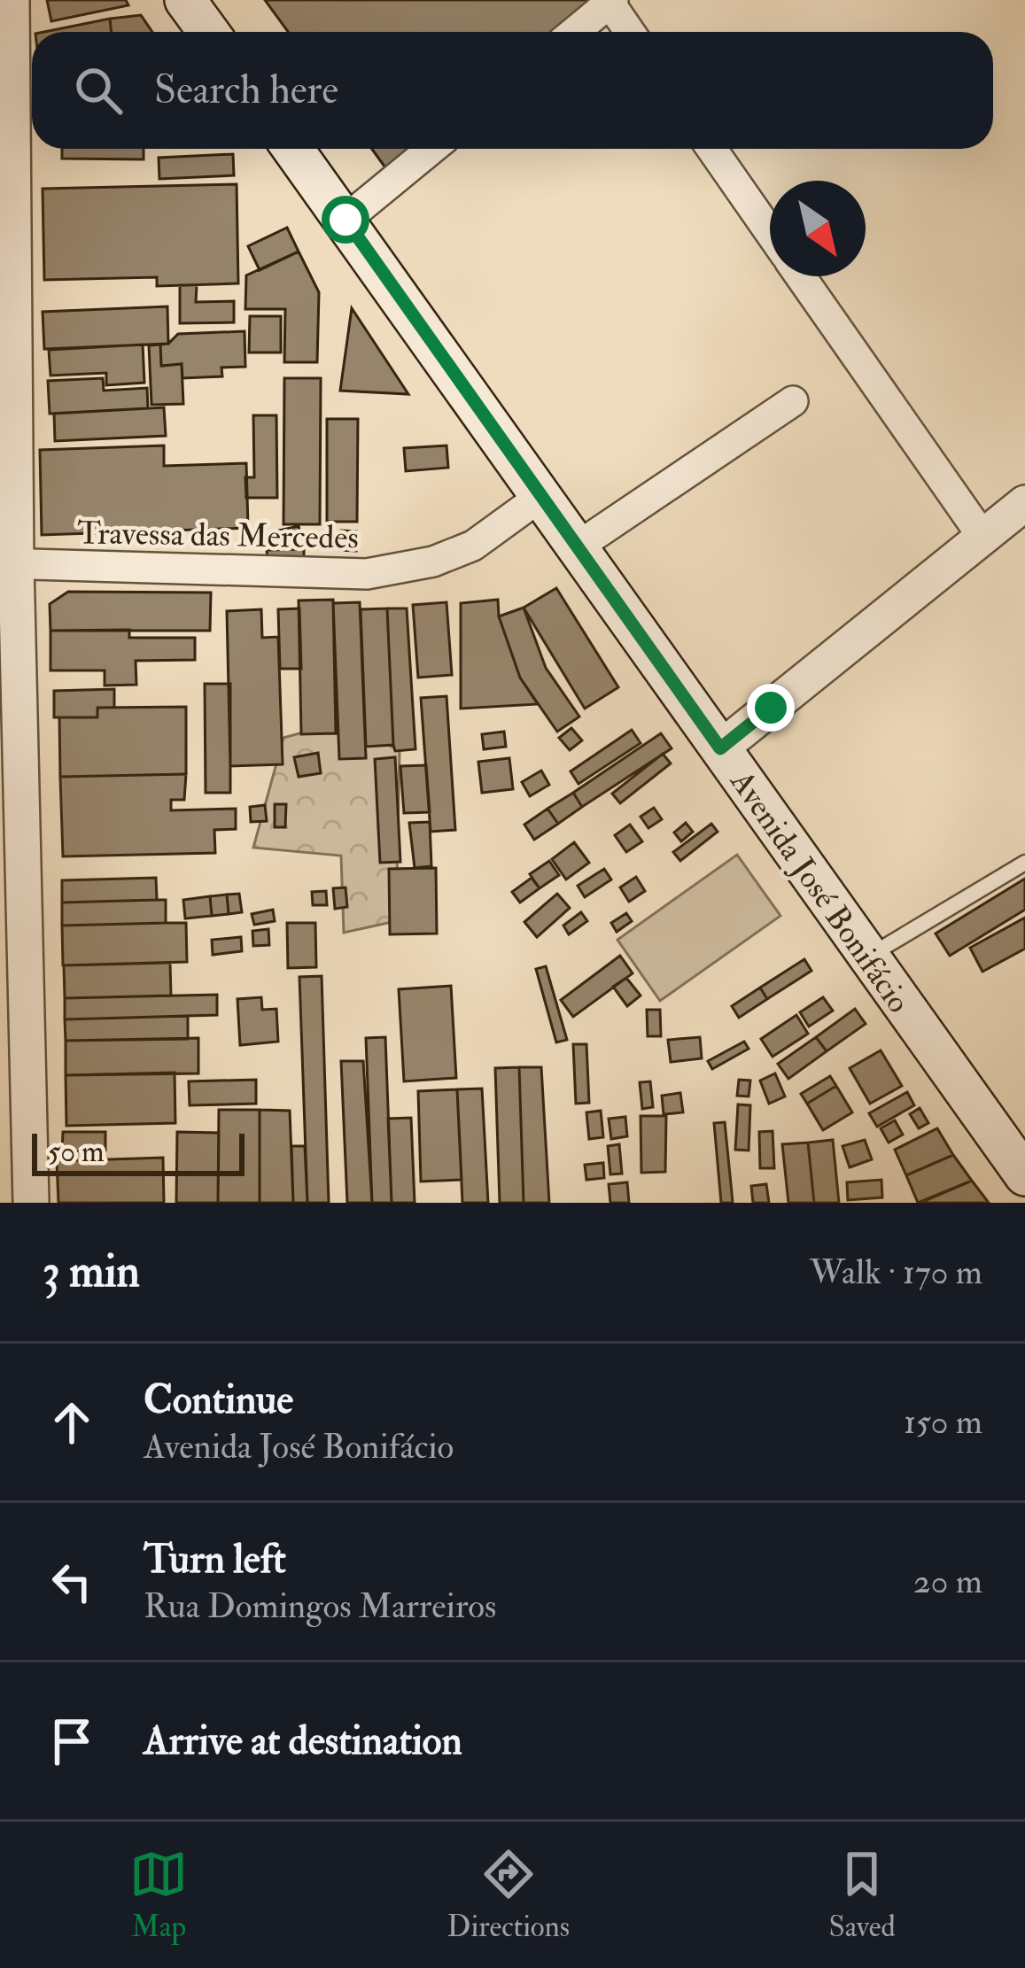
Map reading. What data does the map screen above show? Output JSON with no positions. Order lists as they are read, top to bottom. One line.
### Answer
{"streets":{"main road":["Avenida José Bonifácio"],"street":["Travessa das Mercedes"]},"crossings":[["Travessa das Mercedes","Avenida José Bonifácio"]],"scale_bar":"50 m","north":"bottom right","page":{"search":"Search here","scale":"50 m","heading":["3 min","Walk · 170 m"],"list":[["Continue","Avenida José Bonifácio","150 m"],["Turn left","Rua Domingos Marreiros","20 m"],"Arrive at destination"],"nav":["Map","Directions","Saved"]}}
